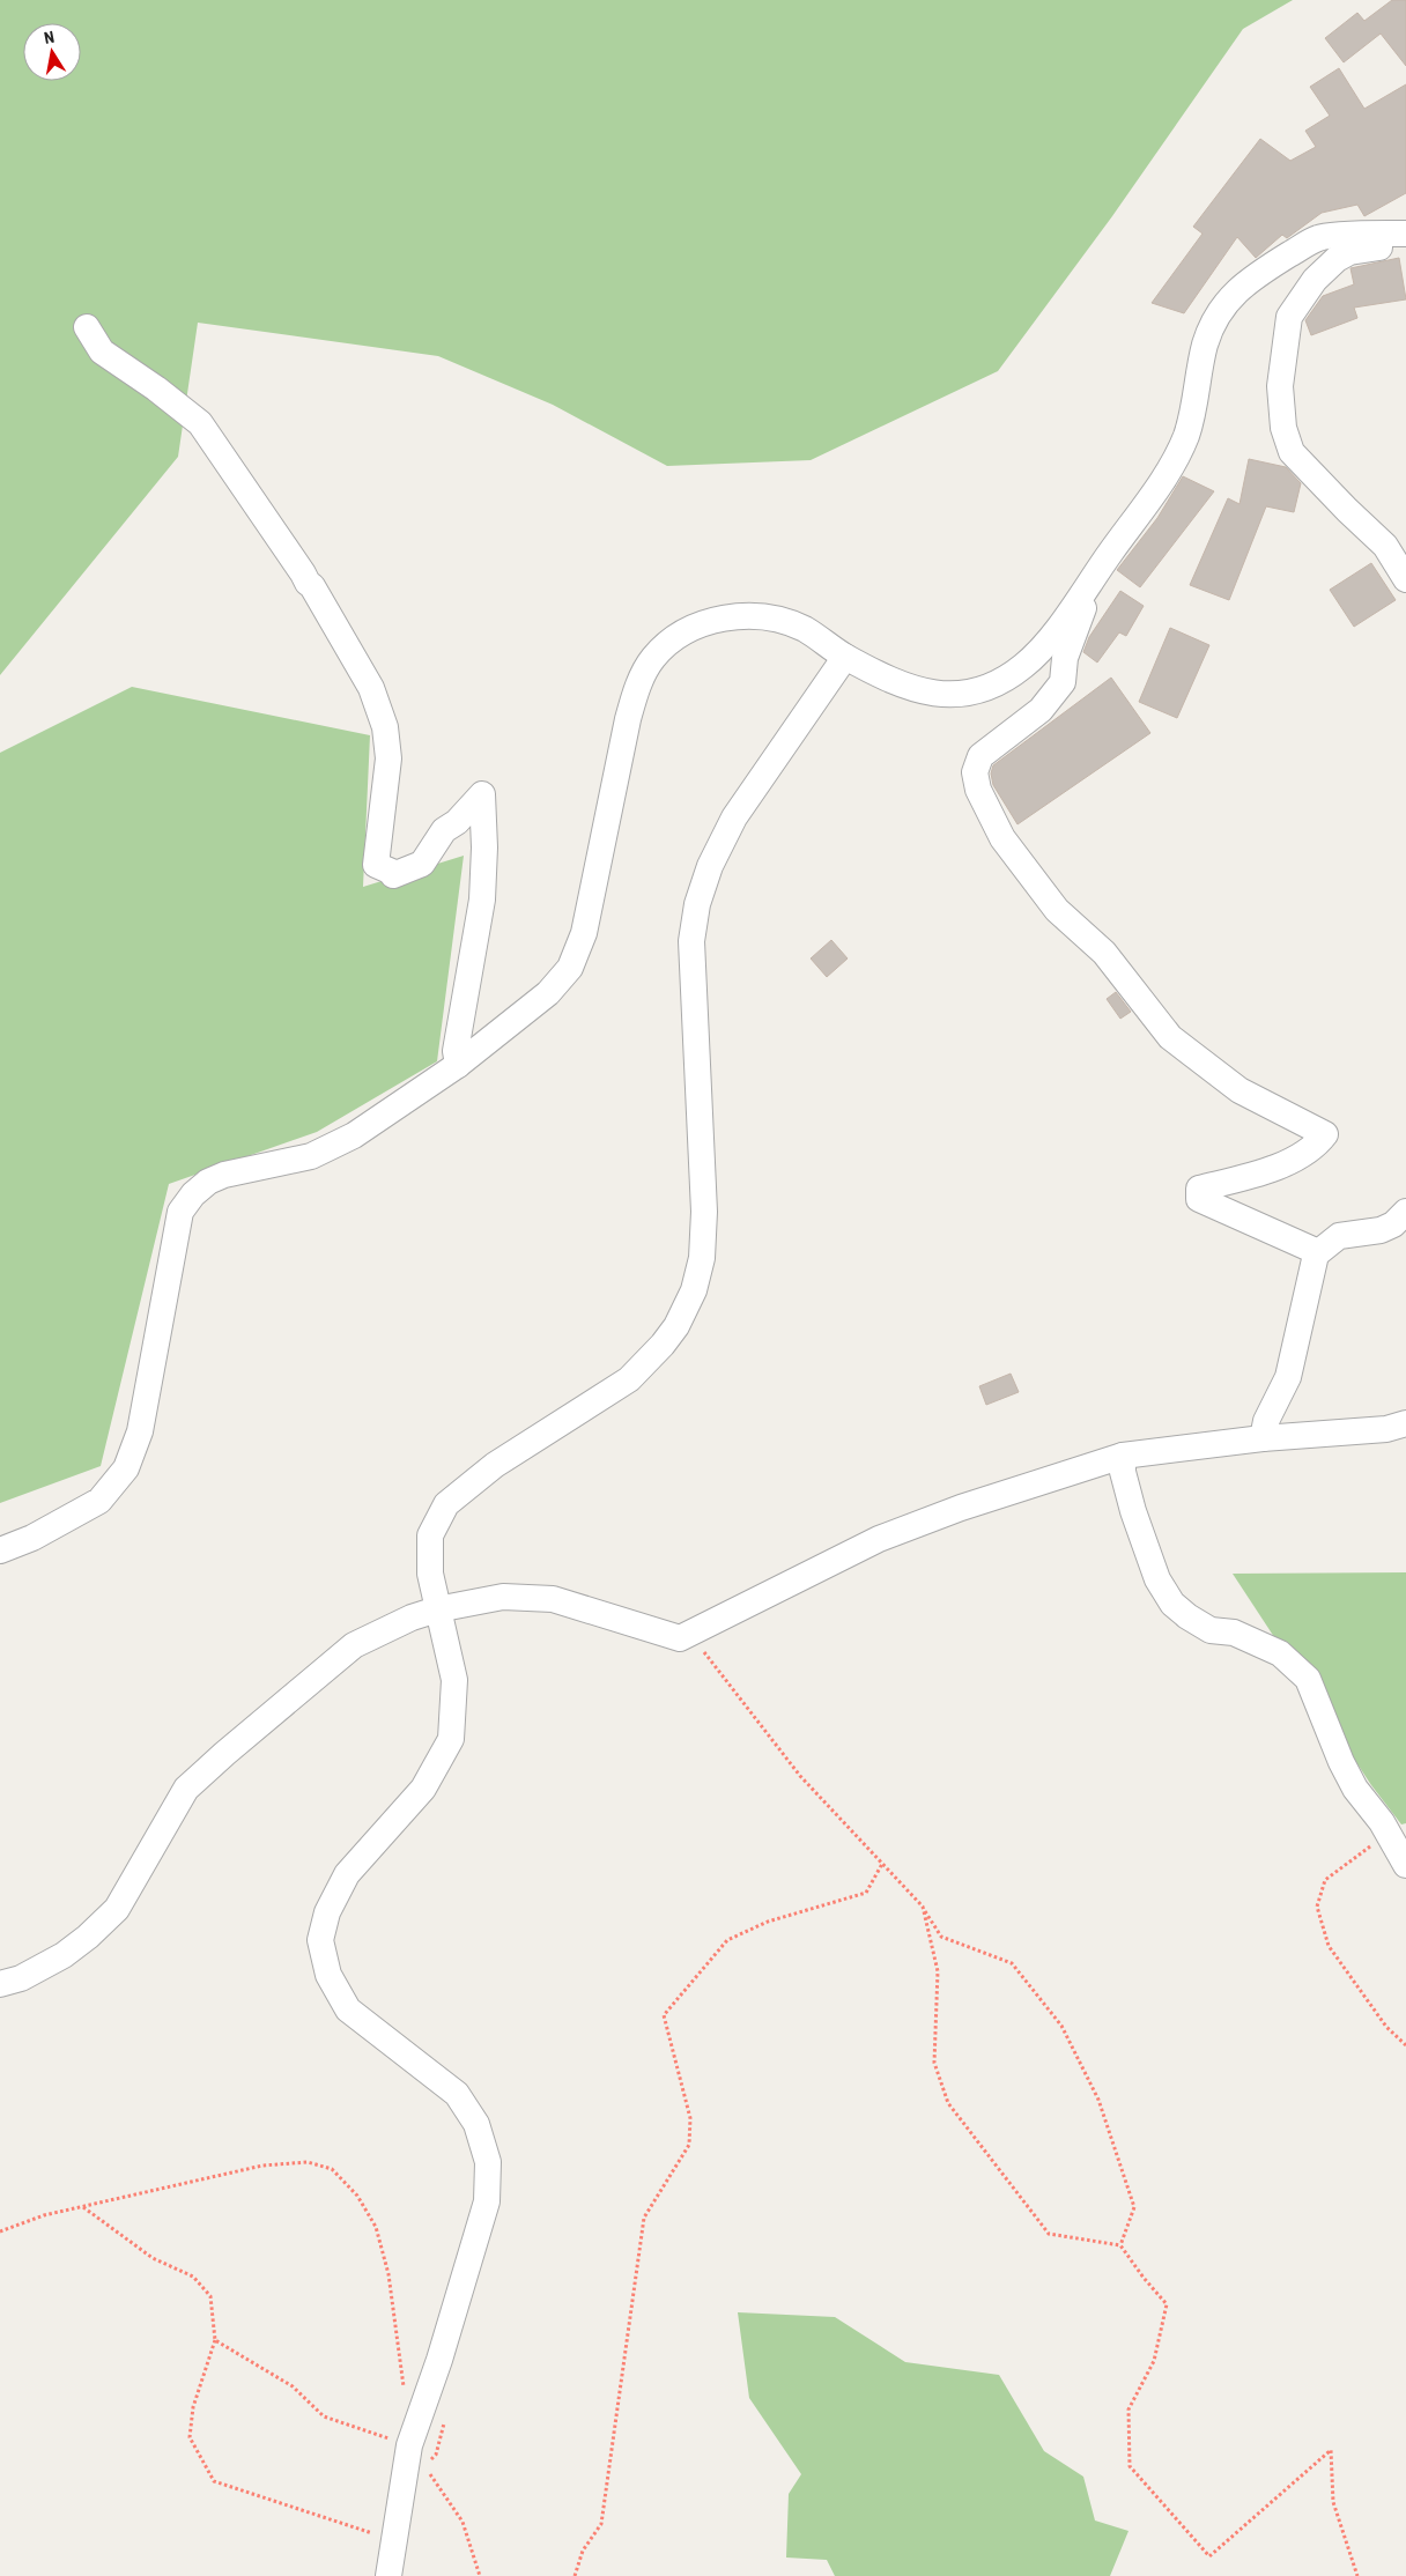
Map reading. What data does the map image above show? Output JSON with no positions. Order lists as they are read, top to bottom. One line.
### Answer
{"north":"top"}
